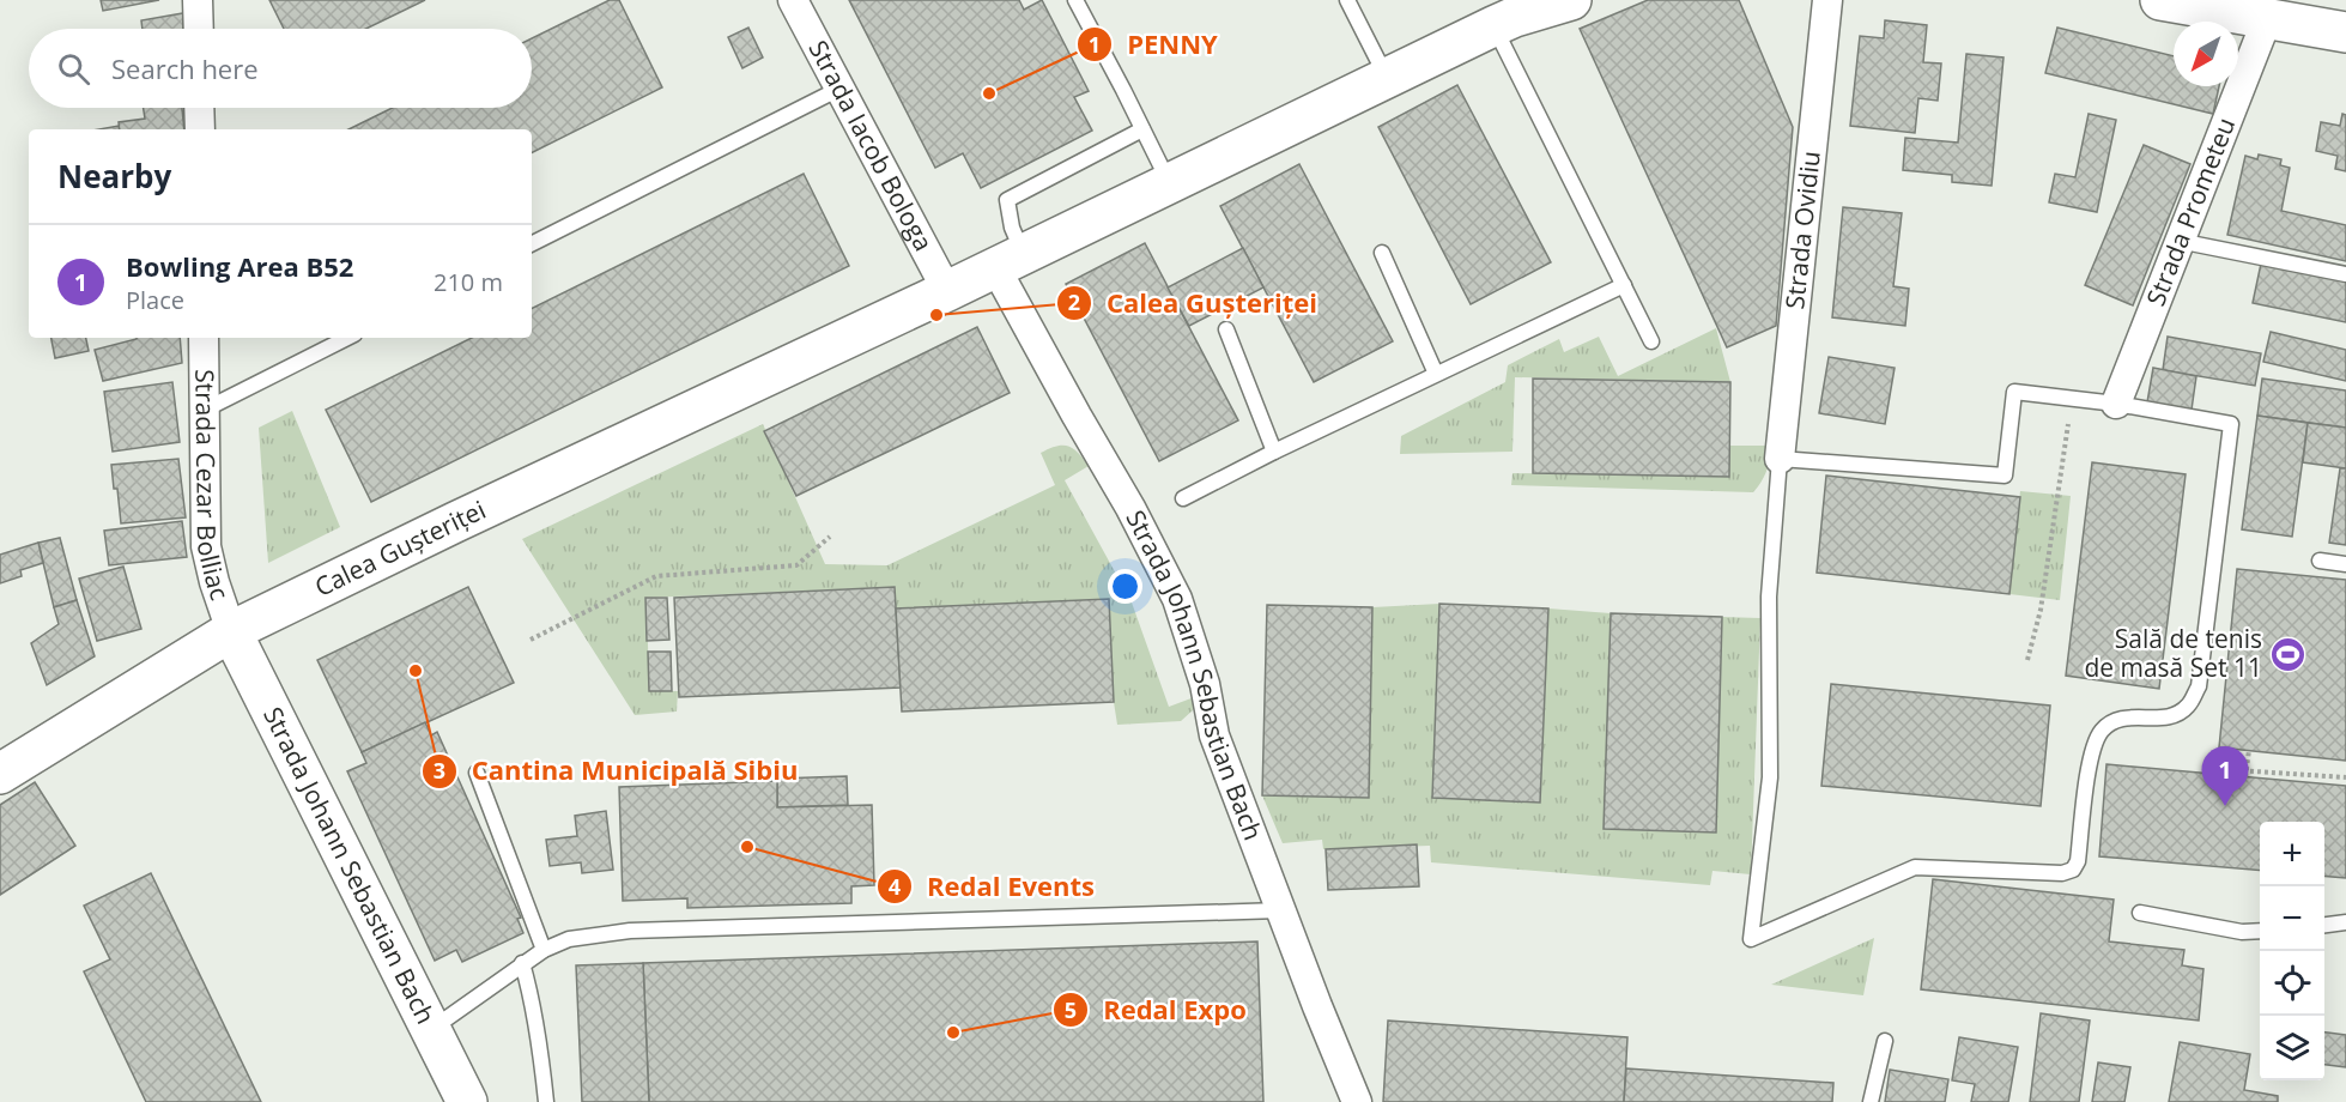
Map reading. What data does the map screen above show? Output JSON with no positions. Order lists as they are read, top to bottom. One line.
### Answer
{"streets":{"main road":["Calea Gușteriței","Strada Johann Sebastian Bach"],"street":["Strada Iacob Bologa","Strada Prometeu","Strada Ovidiu","Strada Cezar Bolliac"]},"crossings":[["Strada Iacob Bologa","Calea Gușteriței"],["Strada Cezar Bolliac","Calea Gușteriței"],["Strada Cezar Bolliac","Strada Johann Sebastian Bach"],["Calea Gușteriței","Strada Johann Sebastian Bach"]],"places":{"other":["PENNY","Calea Gușteriței","Cantina Municipală Sibiu","Redal Events","Redal Expo"],"sports":["Sală de tenis de masă Set 11"]},"north":"bottom left","page":{"search":"Search here","heading":"Nearby","list":[{"mark":"1","name":"Bowling Area B52","note":"Place","value":"210 m"}],"pins":"1","map_buttons":["+","−"]}}
